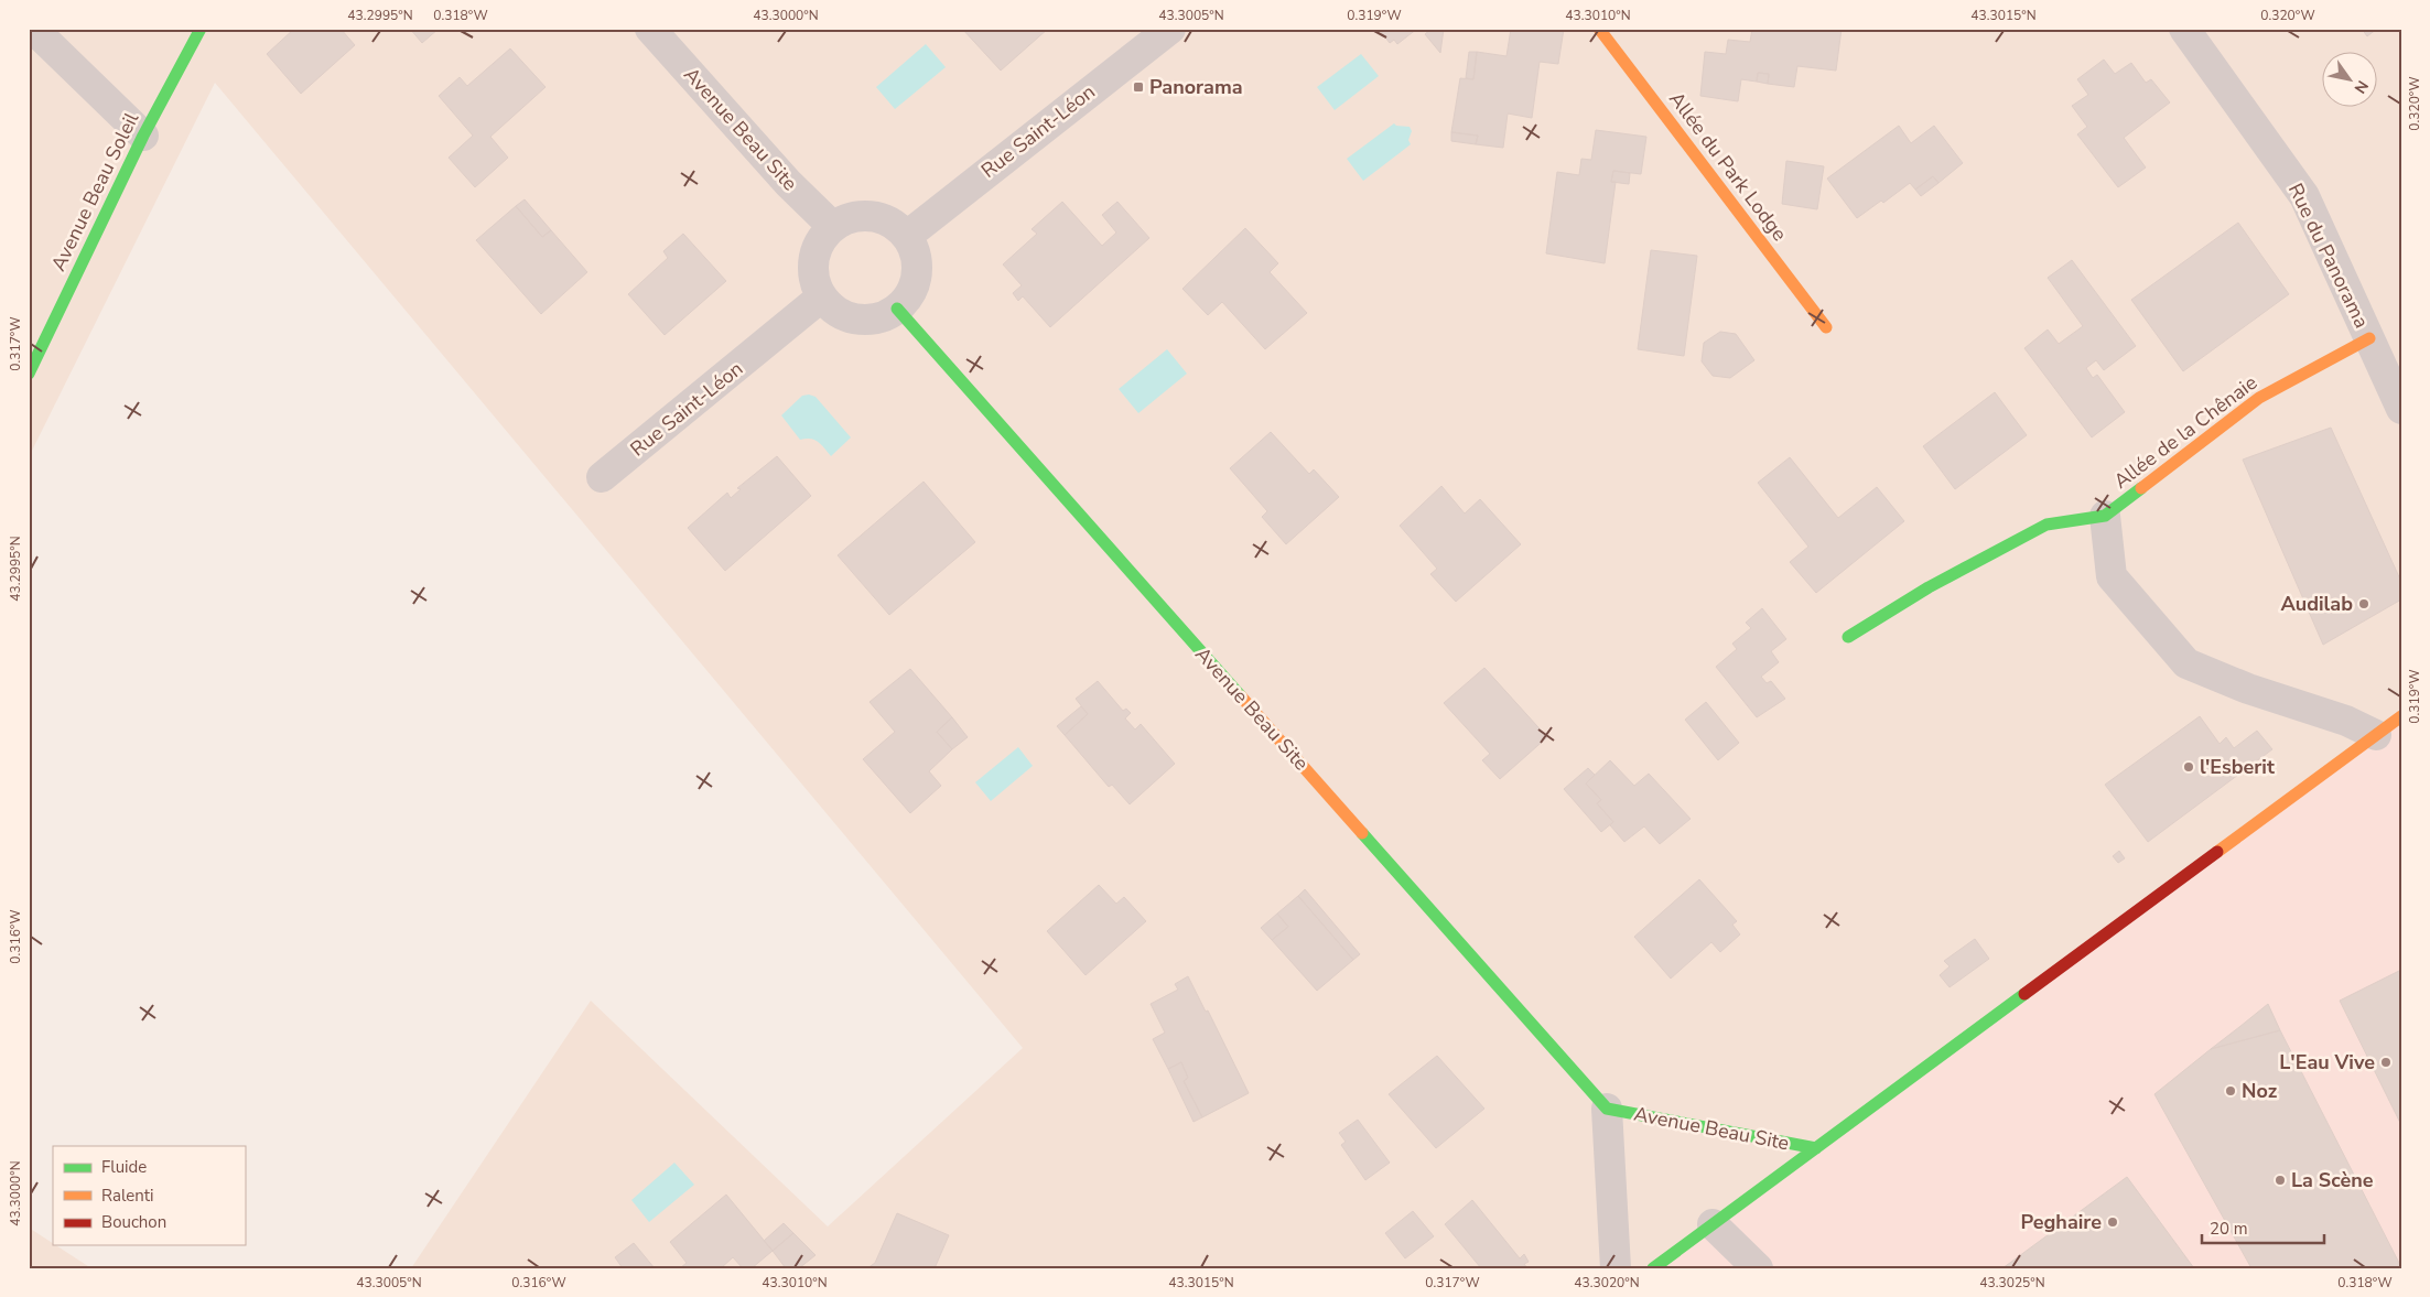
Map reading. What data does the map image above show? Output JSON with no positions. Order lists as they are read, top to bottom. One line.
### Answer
{"streets":{"street":["Avenue Beau Site","Rue Saint-Léon","Allée du Park Lodge","Avenue Beau Soleil","Rue du Panorama","Allée de la Chênaie"]},"crossings":[["Avenue Beau Site","Rue Saint-Léon"],["Rue du Panorama","Allée de la Chênaie"]],"places":{"transit":["Panorama"],"other":["Audilab","l'Esberit","L'Eau Vive","Noz","La Scène","Peghaire"]},"legend":["Fluide","Ralenti","Bouchon"],"scale_bar":"20 m","north":"bottom right","coordinates":["43.2995°N","0.318°W","43.3000°N","43.3005°N","0.319°W","43.3010°N","43.3015°N","0.320°W","0.317°W","0.316°W","43.3020°N","43.3025°N"]}
